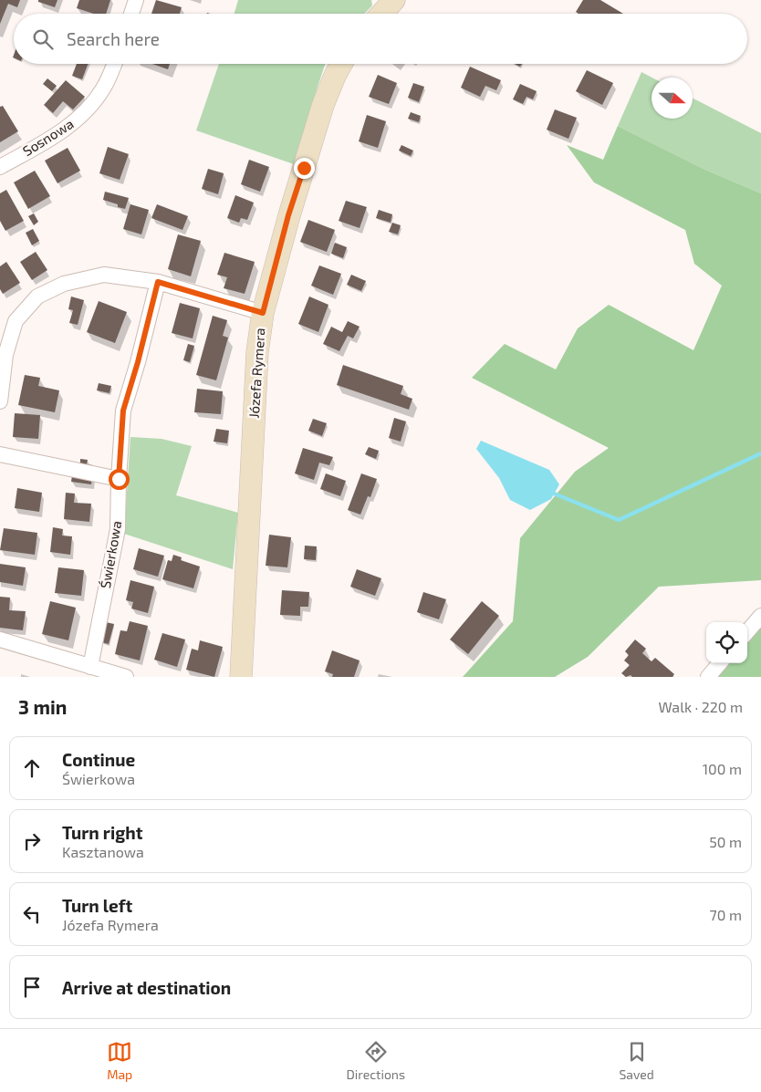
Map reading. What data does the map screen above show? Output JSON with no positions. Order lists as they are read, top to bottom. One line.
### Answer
{"streets":{"street":["Sosnowa","Józefa Rymera","Świerkowa"]},"north":"right","page":{"search":"Search here","heading":["3 min","Walk · 220 m"],"list":[["Continue","Świerkowa","100 m"],["Turn right","Kasztanowa","50 m"],["Turn left","Józefa Rymera","70 m"],"Arrive at destination"],"nav":["Map","Directions","Saved"]}}
